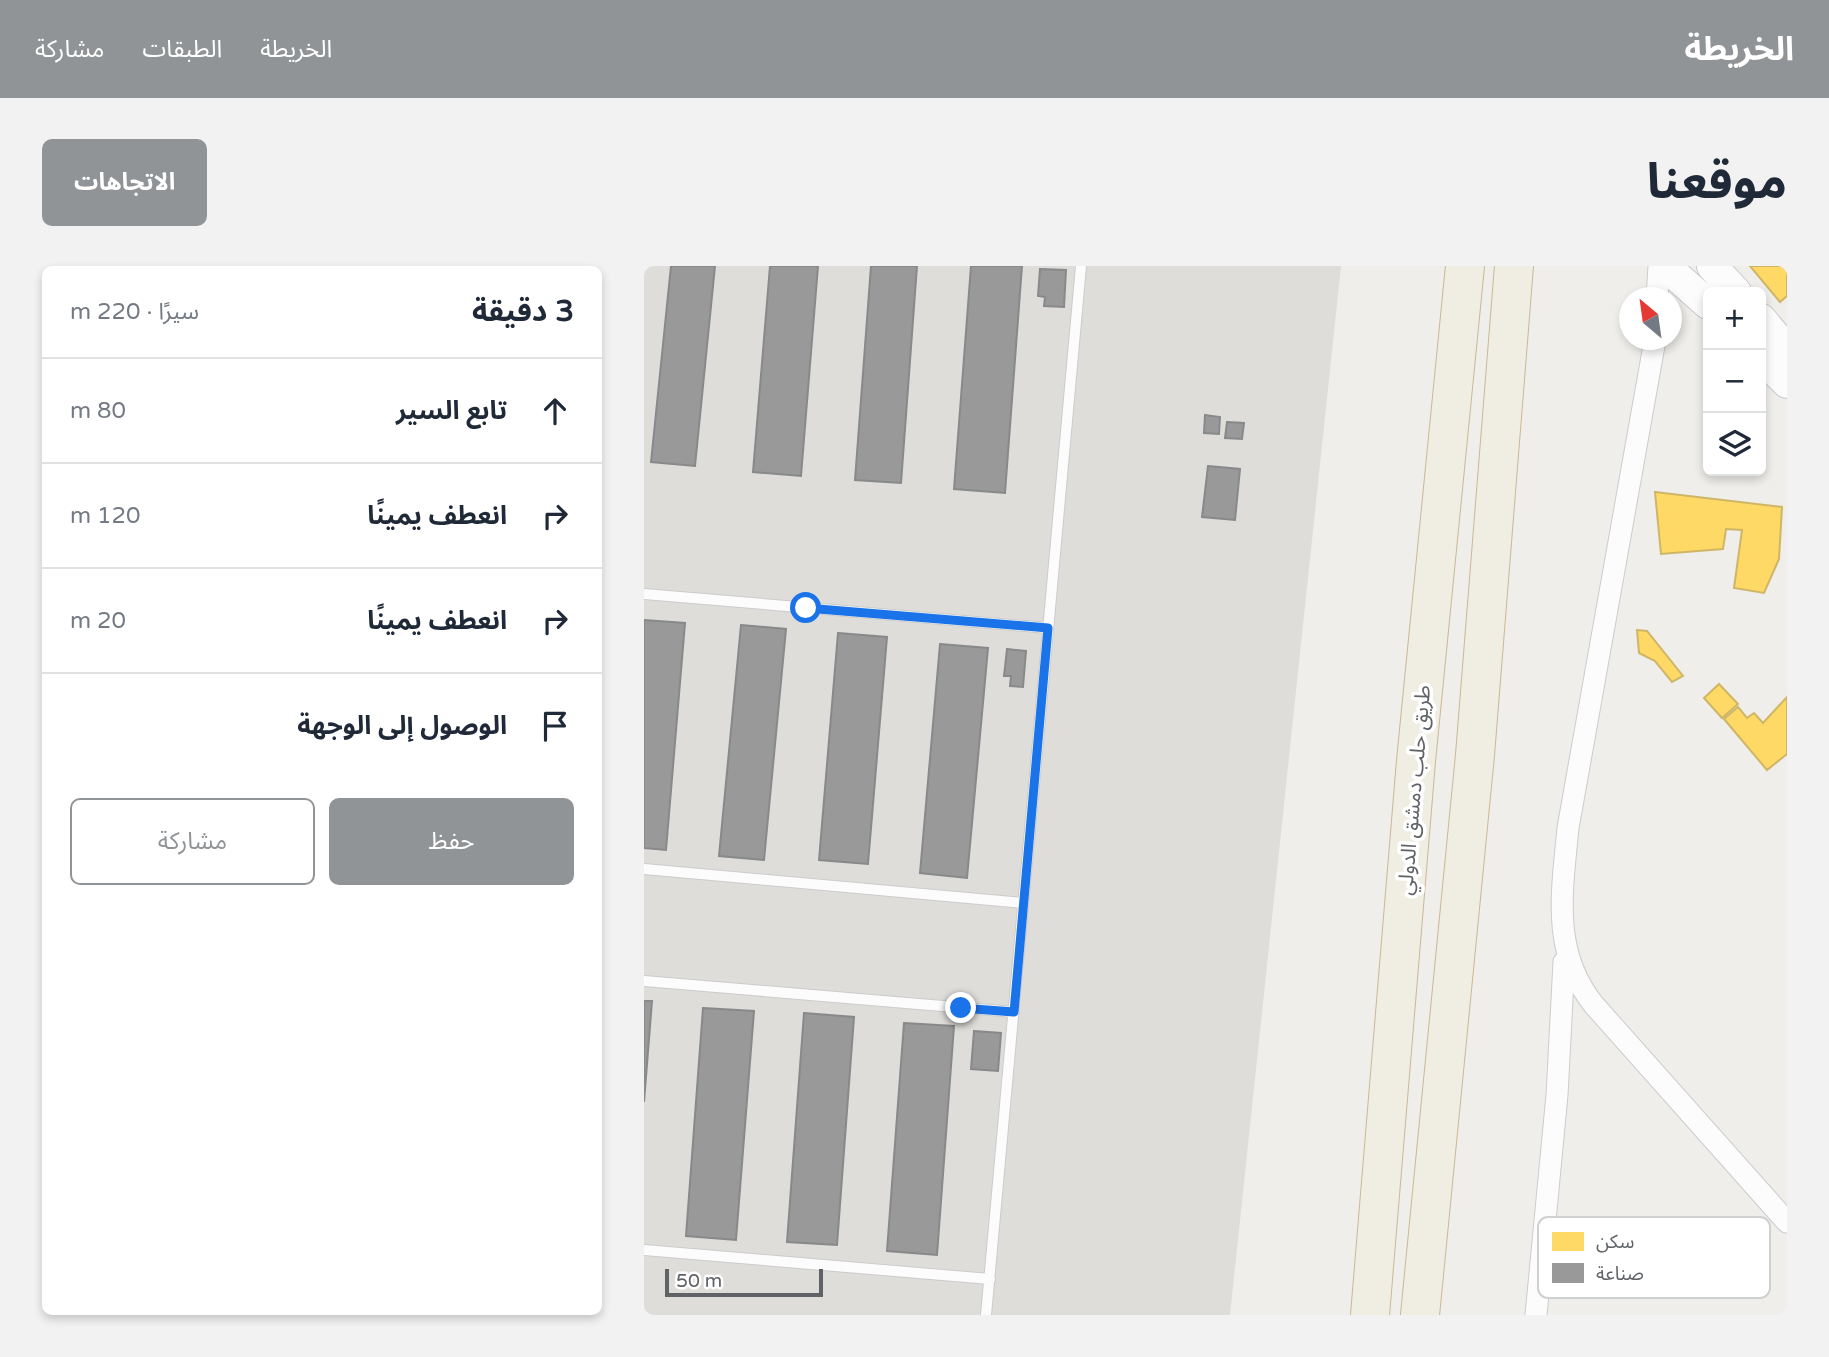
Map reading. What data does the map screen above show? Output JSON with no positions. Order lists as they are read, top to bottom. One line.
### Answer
{"streets":{"highway":["طريق حلب دمشق الدولي"]},"legend":["سكن","صناعة"],"scale_bar":"50 m","north":"top left","page":{"header":"الخريطة","nav":["الخريطة","الطبقات","مشاركة"],"title":"موقعنا","buttons":["الاتجاهات",["حفظ","مشاركة"]],"heading":["3 دقيقة","سيرًا · 220 m"],"map_buttons":["+","−"],"list":[["تابع السير","80 m"],["انعطف يمينًا","120 m"],["انعطف يمينًا","20 m"],"الوصول إلى الوجهة"],"scale":"50 m"}}
